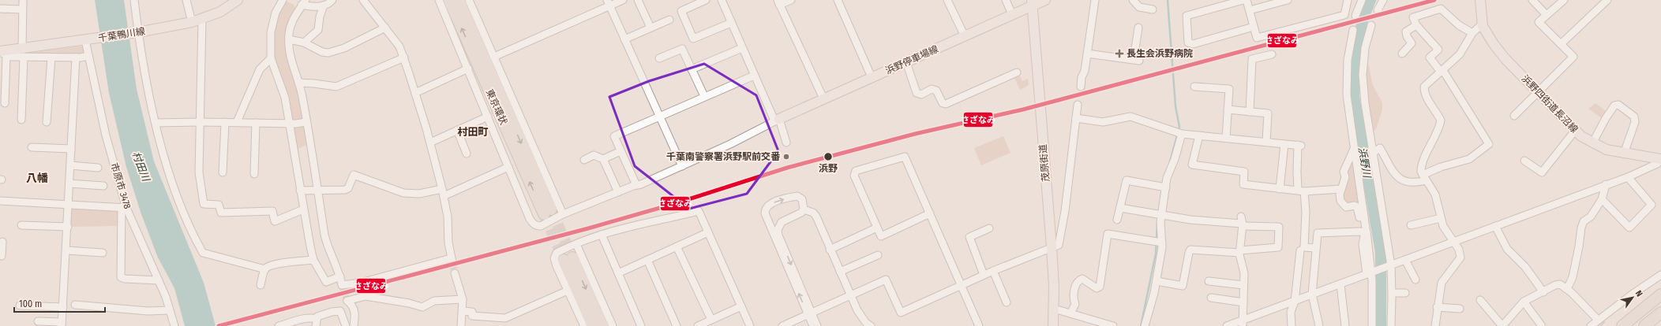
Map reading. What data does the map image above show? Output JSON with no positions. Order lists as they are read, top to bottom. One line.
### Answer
{"streets":{"highway":["東京環状"],"main road":["千葉鴨川線","浜野停車場線","浜野四街道長沼線","茂原街道"],"street":["市原市 3478"]},"crossings":[["千葉鴨川線","市原市 3478"],["浜野停車場線","茂原街道"]],"districts":["村田町","八幡"],"water":["浜野川","村田川"],"places":{"health":["長生会浜野病院"],"other":["千葉南警察署浜野駅前交番","浜野"]},"lines":["transit line さざなみ"],"scale_bar":"100 m","north":"top right"}
